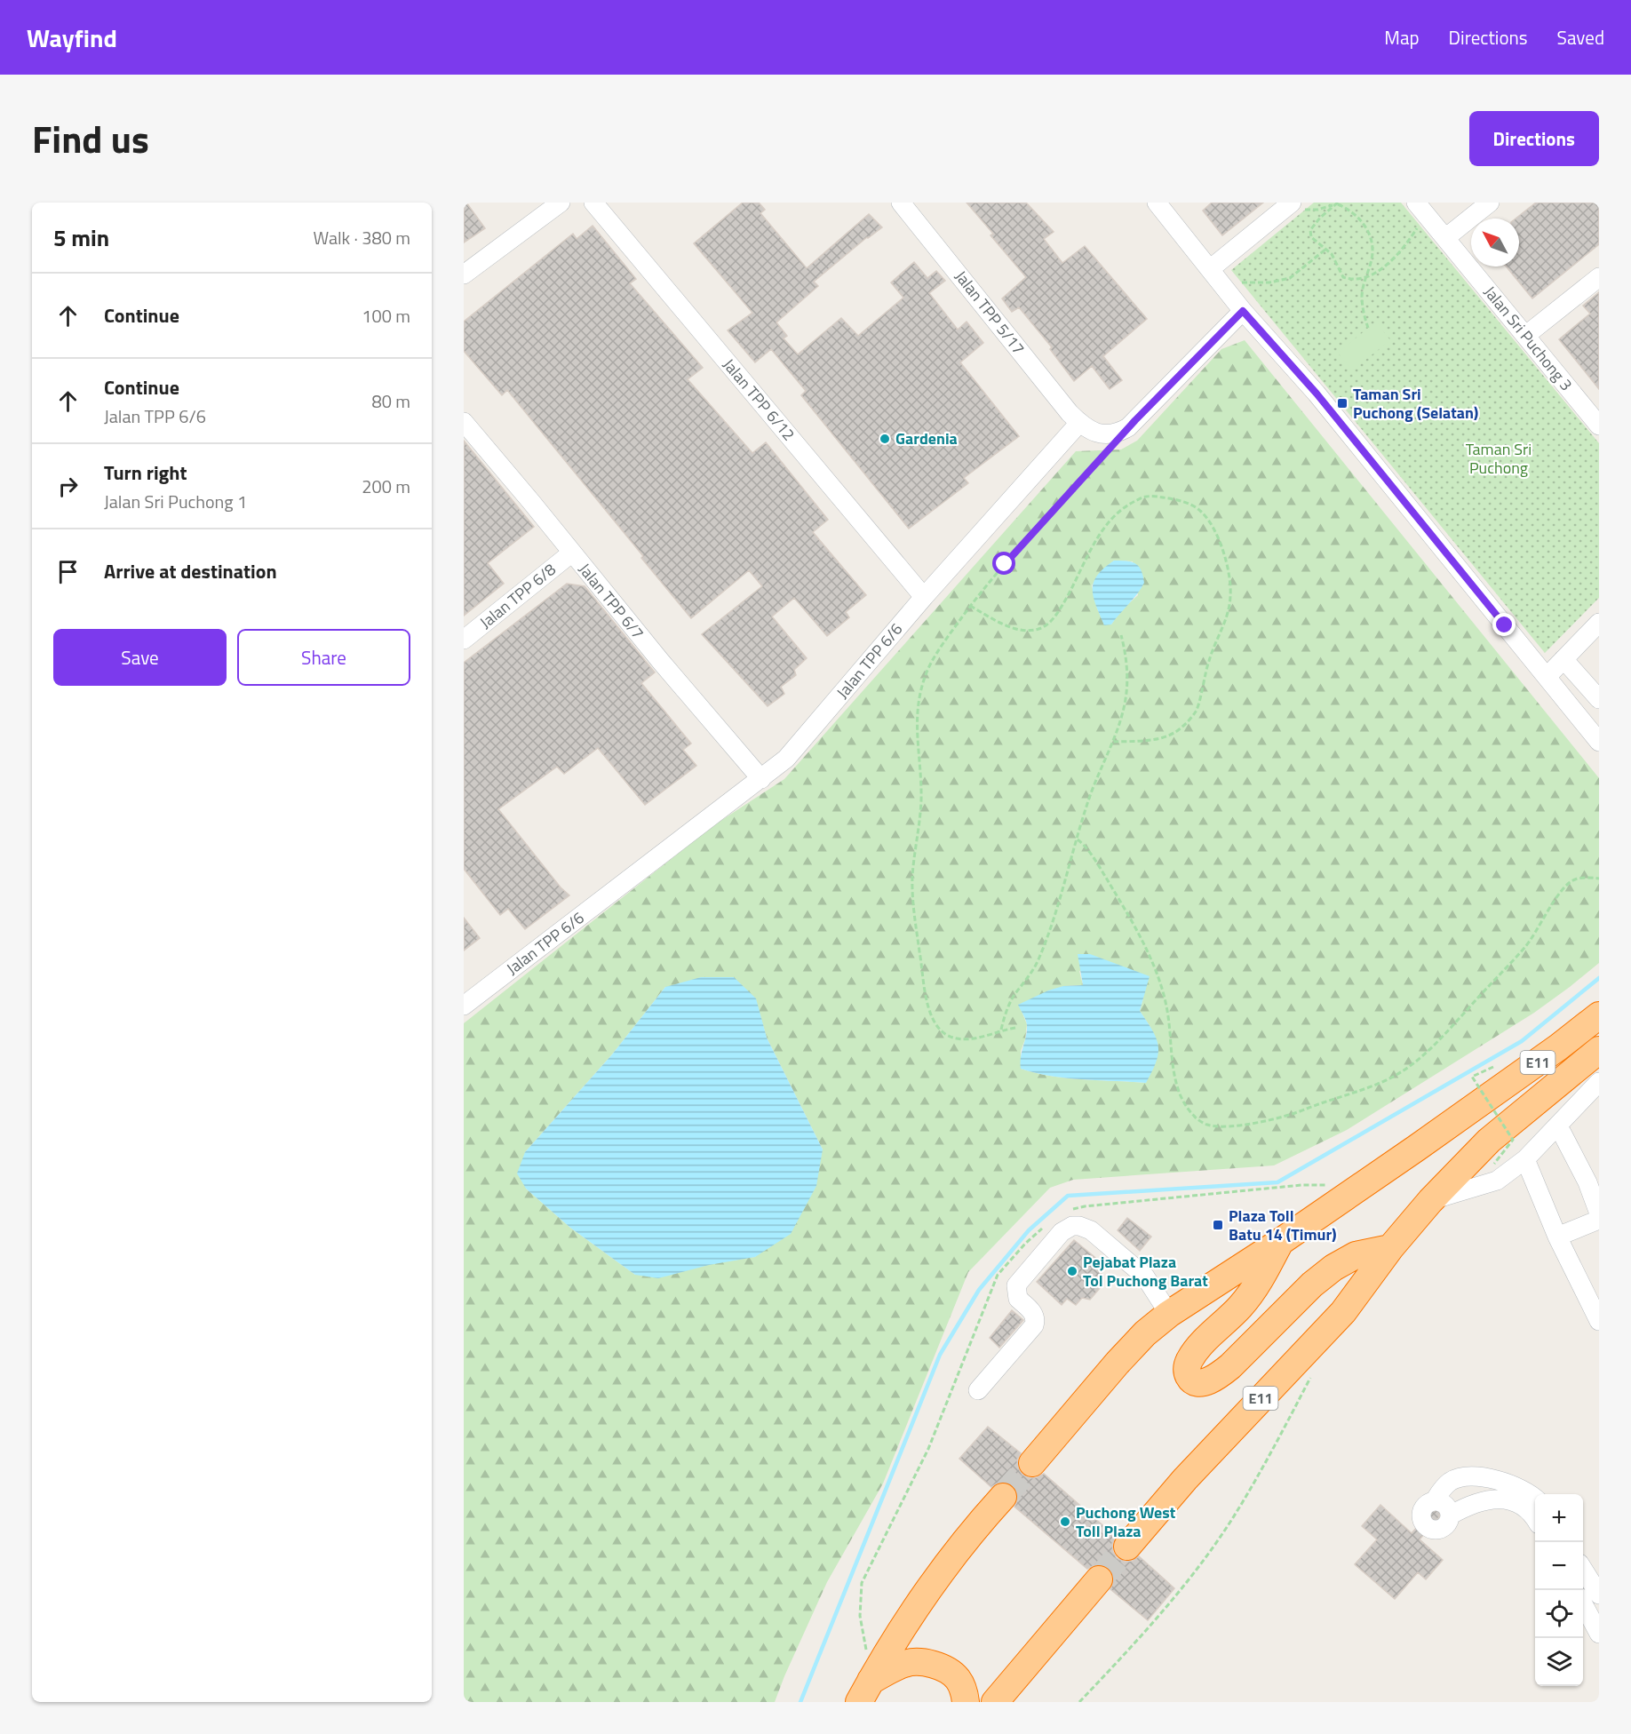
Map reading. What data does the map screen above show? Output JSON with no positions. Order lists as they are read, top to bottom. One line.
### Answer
{"streets":{"highway":["E11"],"street":["Jalan TPP 5/17","Jalan Sri Puchong 3","Jalan TPP 6/12","Jalan TPP 6/8","Jalan TPP 6/7","Jalan TPP 6/6"]},"crossings":[["Jalan TPP 5/17","Jalan TPP 6/6"],["Jalan TPP 6/12","Jalan TPP 6/6"],["Jalan TPP 6/8","Jalan TPP 6/7"],["Jalan TPP 6/7","Jalan TPP 6/6"]],"parks":["Taman Sri Puchong"],"places":{"transit":["Taman Sri Puchong (Selatan)","Plaza Toll Batu 14 (Timur)"],"other":["Gardenia","Pejabat Plaza Tol Puchong Barat","Puchong West Toll Plaza"]},"north":"top left","page":{"header":"Wayfind","nav":["Map","Directions","Saved"],"title":"Find us","buttons":["Directions",["Save","Share"]],"heading":["5 min","Walk · 380 m"],"list":[["Continue","100 m"],["Continue","Jalan TPP 6/6","80 m"],["Turn right","Jalan Sri Puchong 1","200 m"],"Arrive at destination"],"map_buttons":["+","−"]}}
